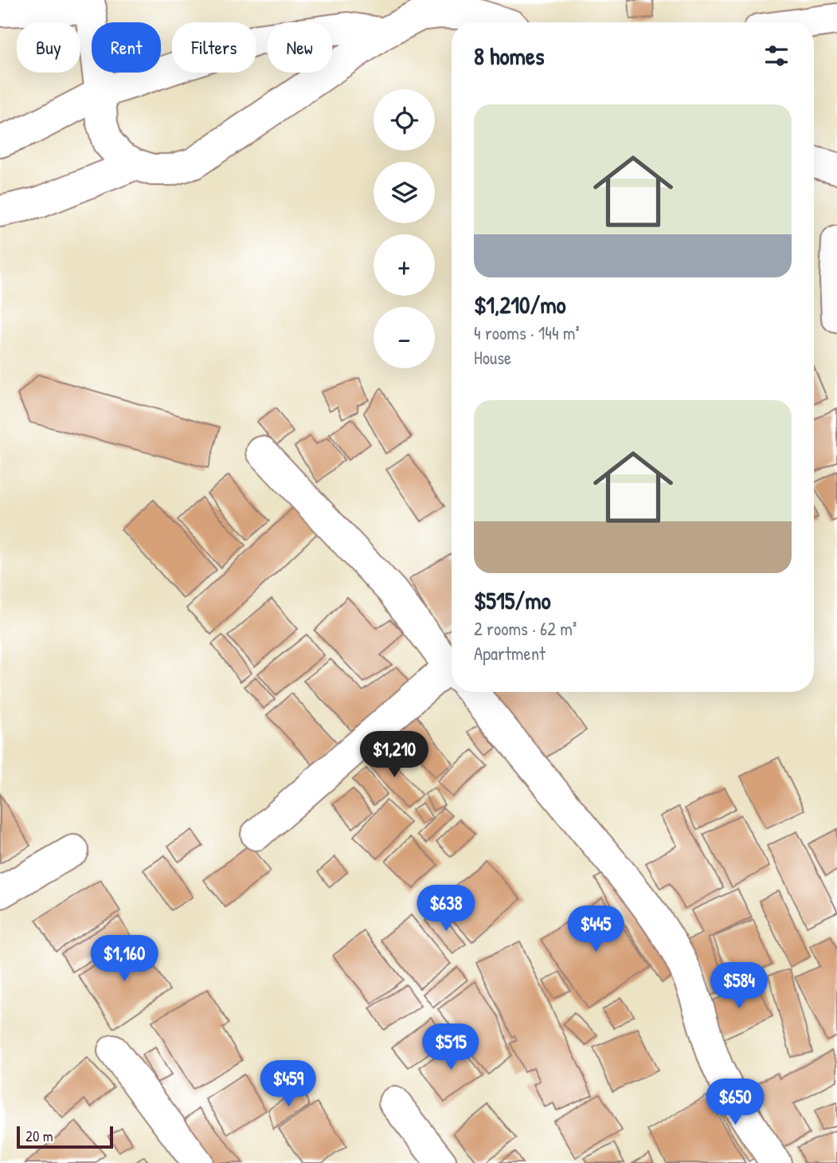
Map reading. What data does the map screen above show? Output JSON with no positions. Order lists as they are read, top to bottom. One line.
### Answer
{"scale_bar":"20 m","page":{"chip":["Buy","Rent","Filters","New"],"heading":"8 homes","map_buttons":["+","−"],"list":[{"name":"$1,210/mo","note":"4 rooms · 144 m² · House"},{"name":"$515/mo","note":"2 rooms · 62 m² · Apartment"}],"price":["$1,210","$638","$445","$1,160","$584","$515","$459","$650"],"scale":"20 m"}}
